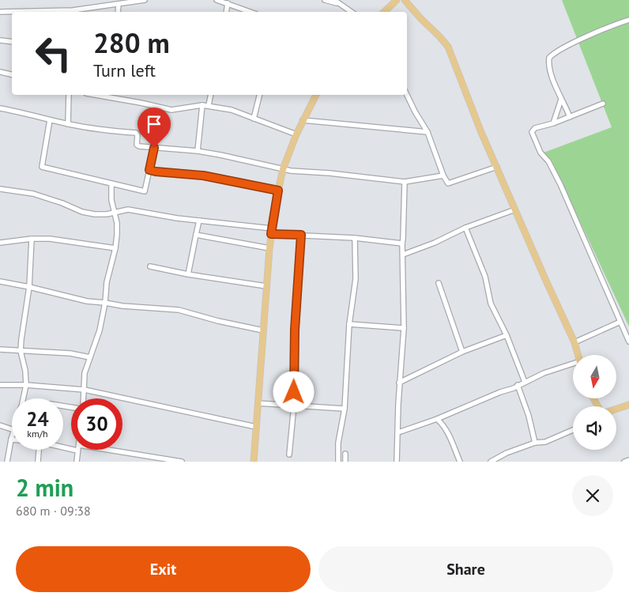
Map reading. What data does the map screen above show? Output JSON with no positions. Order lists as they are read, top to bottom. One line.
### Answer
{"north":"bottom","page":{"turn":["280 m","Turn left"],"speed":"24 km/h","limit":"30","heading":["2 min","680 m · 09:38"],"buttons":["Exit","Share"]}}
